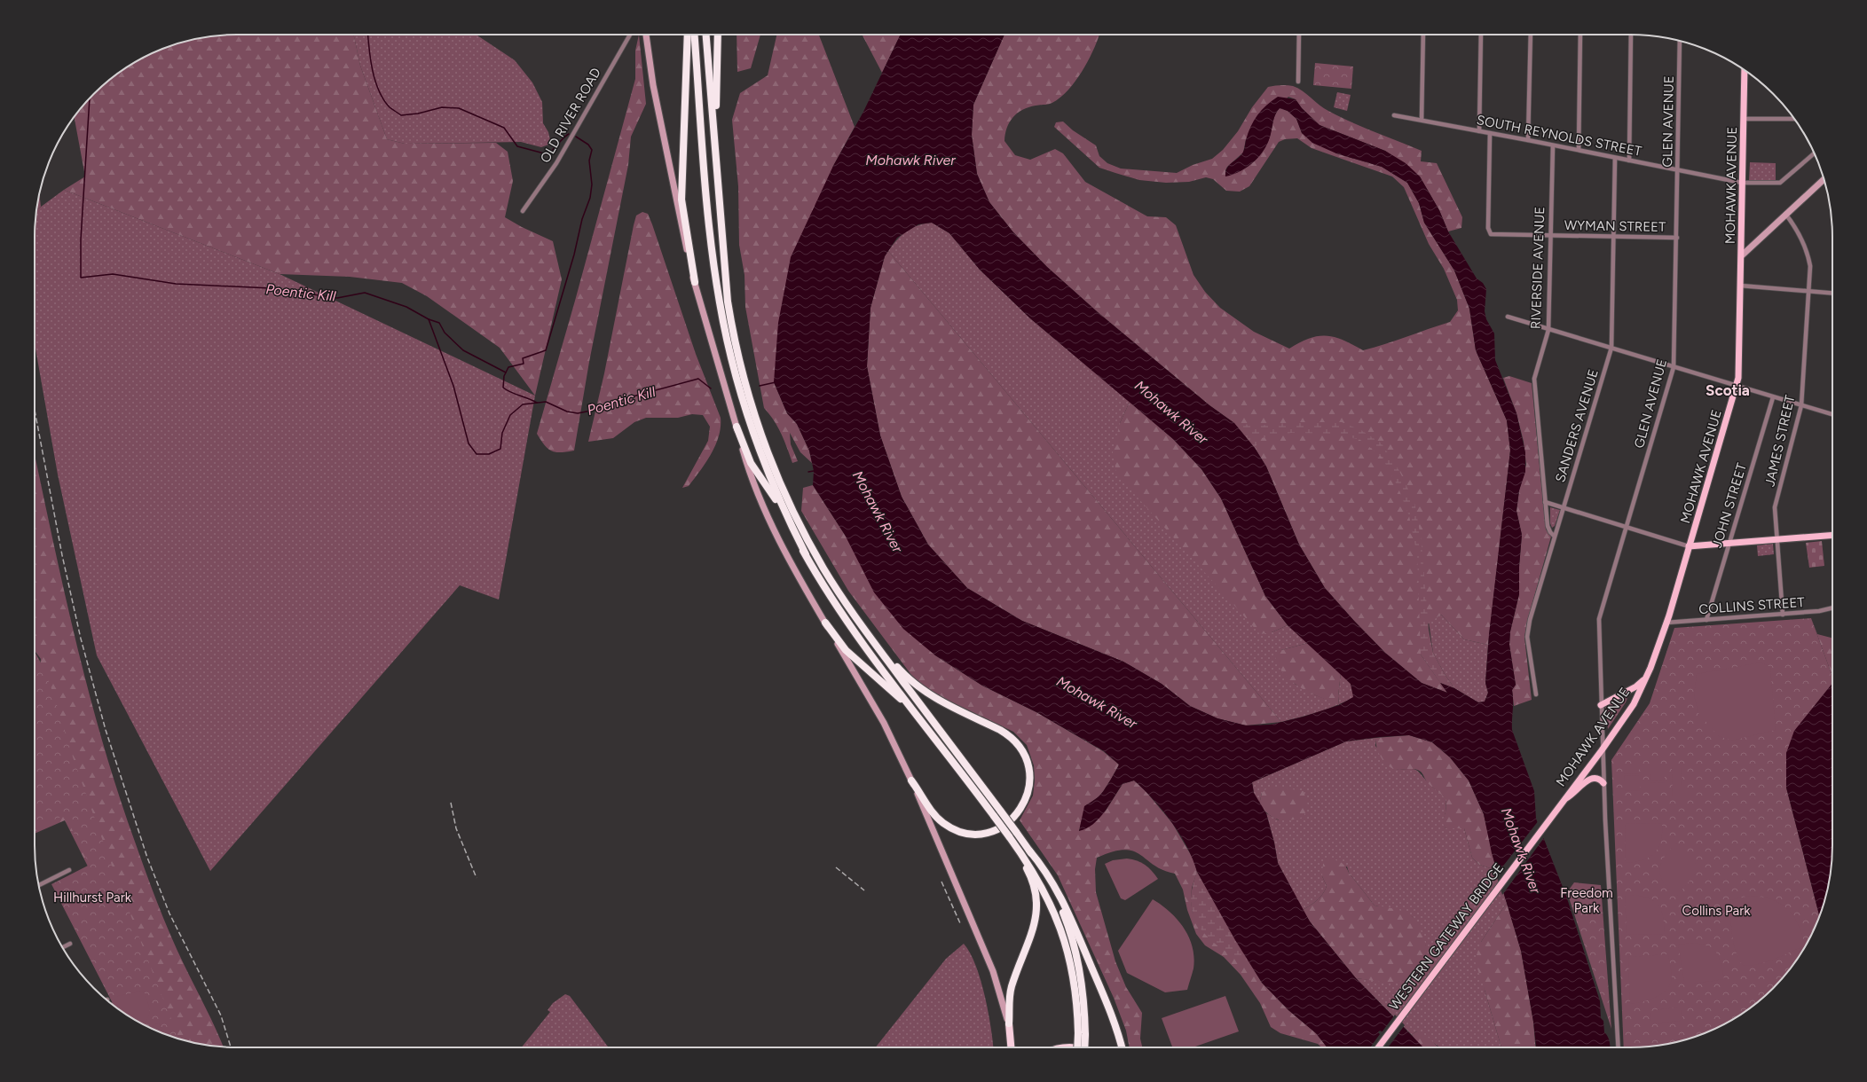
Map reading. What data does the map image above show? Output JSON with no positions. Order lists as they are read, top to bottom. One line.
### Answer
{"streets":{"main road":["MOHAWK AVENUE","WESTERN GATEWAY BRIDGE"],"street":["OLD RIVER ROAD","GLEN AVENUE","SOUTH REYNOLDS STREET","WYMAN STREET","RIVERSIDE AVENUE","SANDERS AVENUE","JAMES STREET","JOHN STREET","COLLINS STREET"]},"crossings":[["GLEN AVENUE","SOUTH REYNOLDS STREET"],["GLEN AVENUE","MOHAWK AVENUE"],["GLEN AVENUE","WYMAN STREET"],["SOUTH REYNOLDS STREET","MOHAWK AVENUE"],["SOUTH REYNOLDS STREET","WYMAN STREET"],["SOUTH REYNOLDS STREET","RIVERSIDE AVENUE"],["SOUTH REYNOLDS STREET","SANDERS AVENUE"],["MOHAWK AVENUE","COLLINS STREET"],["MOHAWK AVENUE","WESTERN GATEWAY BRIDGE"],["WYMAN STREET","RIVERSIDE AVENUE"],["WYMAN STREET","SANDERS AVENUE"],["RIVERSIDE AVENUE","SANDERS AVENUE"],["JAMES STREET","COLLINS STREET"],["JOHN STREET","COLLINS STREET"]],"districts":["Scotia"],"water":["Mohawk River","Poentic Kill"],"parks":["Freedom Park","Hillhurst Park","Collins Park"]}
